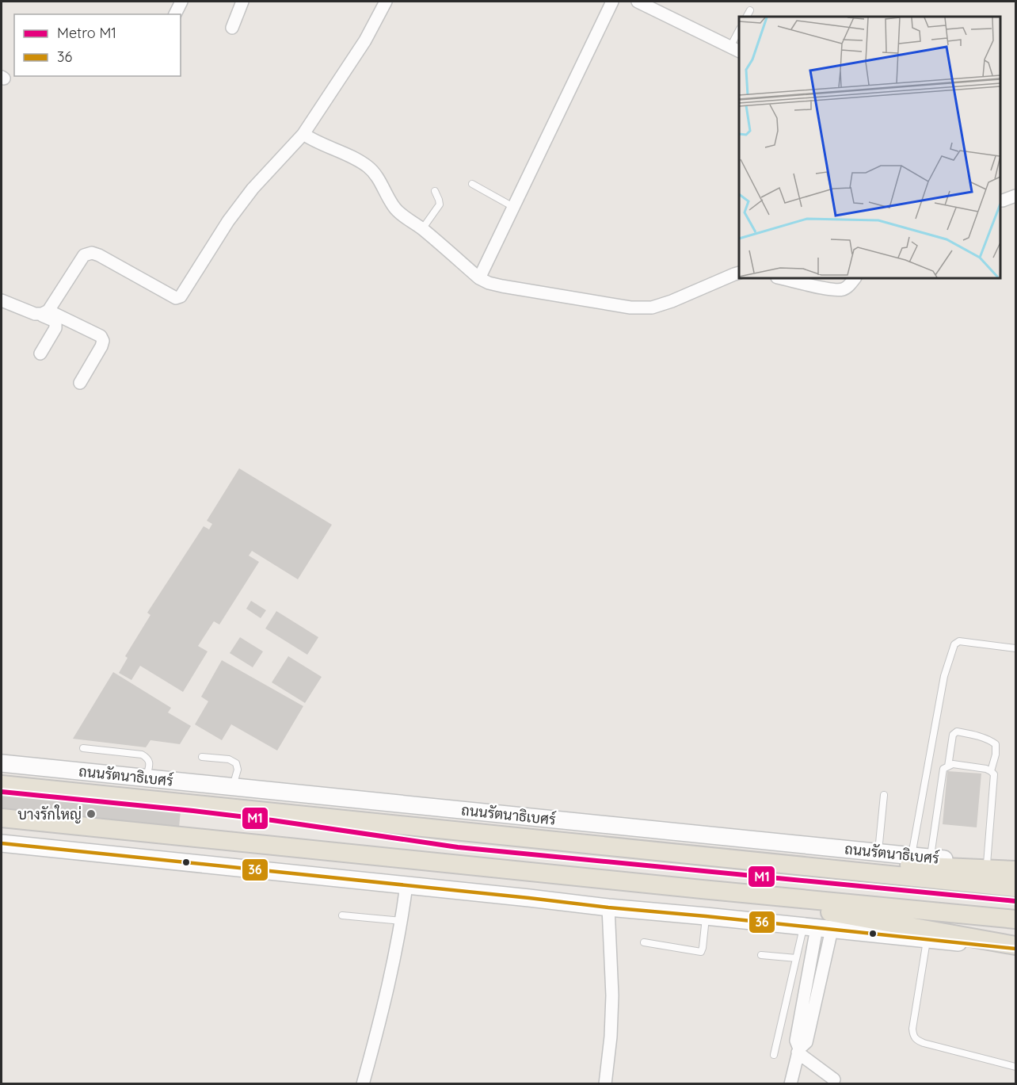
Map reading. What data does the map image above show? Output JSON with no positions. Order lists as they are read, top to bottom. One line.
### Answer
{"streets":{"main road":["ถนนรัตนาธิเบศร์"]},"places":["บางรักใหญ่"],"lines":["metro line M1","transit line 36"],"legend":["Metro M1","36"]}
